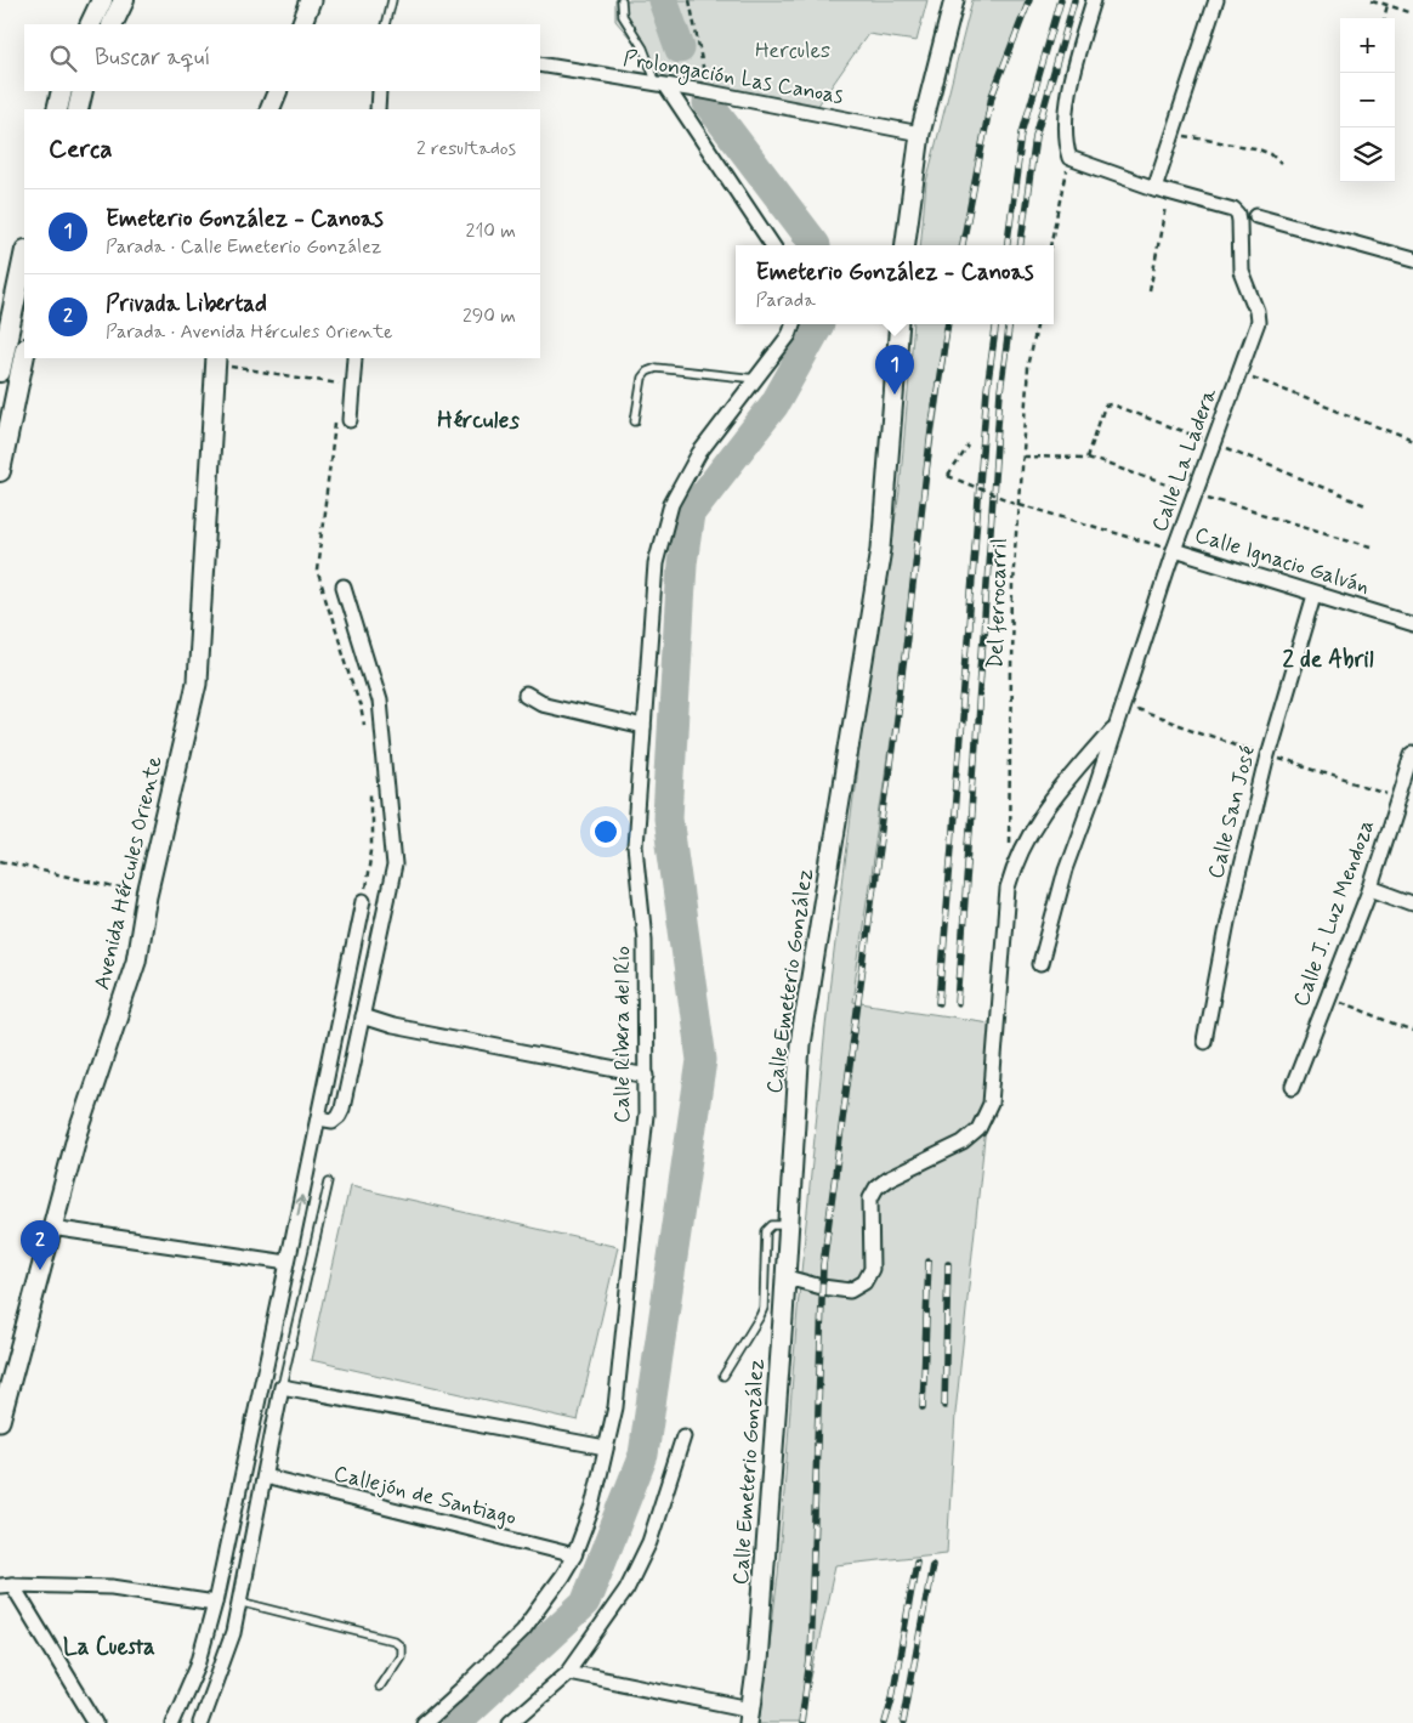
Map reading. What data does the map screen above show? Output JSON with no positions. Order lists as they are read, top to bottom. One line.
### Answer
{"streets":{"street":["Prolongación Las Canoas","Calle La Ladera","Calle Ignacio Galván","Calle San José","Avenida Hércules Oriente","Calle J. Luz Mendoza","Calle Emeterio González","Calle Ribera del Río","Callejón de Santiago"],"path":["Del ferrocarril"]},"crossings":[["Calle La Ladera","Calle Ignacio Galván"],["Calle La Ladera","Calle Emeterio González"],["Calle Ignacio Galván","Calle San José"],["Calle Ribera del Río","Callejón de Santiago"]],"districts":["Hércules","2 de Abril","La Cuesta"],"parks":["Hercules"],"page":{"map_buttons":["+","−"],"search":"Buscar aquí","heading":["Cerca","2 resultados"],"list":[{"mark":"1","name":"Emeterio González - Canoas","note":"Parada · Calle Emeterio González","value":"210 m"},{"mark":"2","name":"Privada Libertad","note":"Parada · Avenida Hércules Oriente","value":"290 m"}],"popup":["Emeterio González - Canoas","Parada"],"pins":["1","2"]}}
